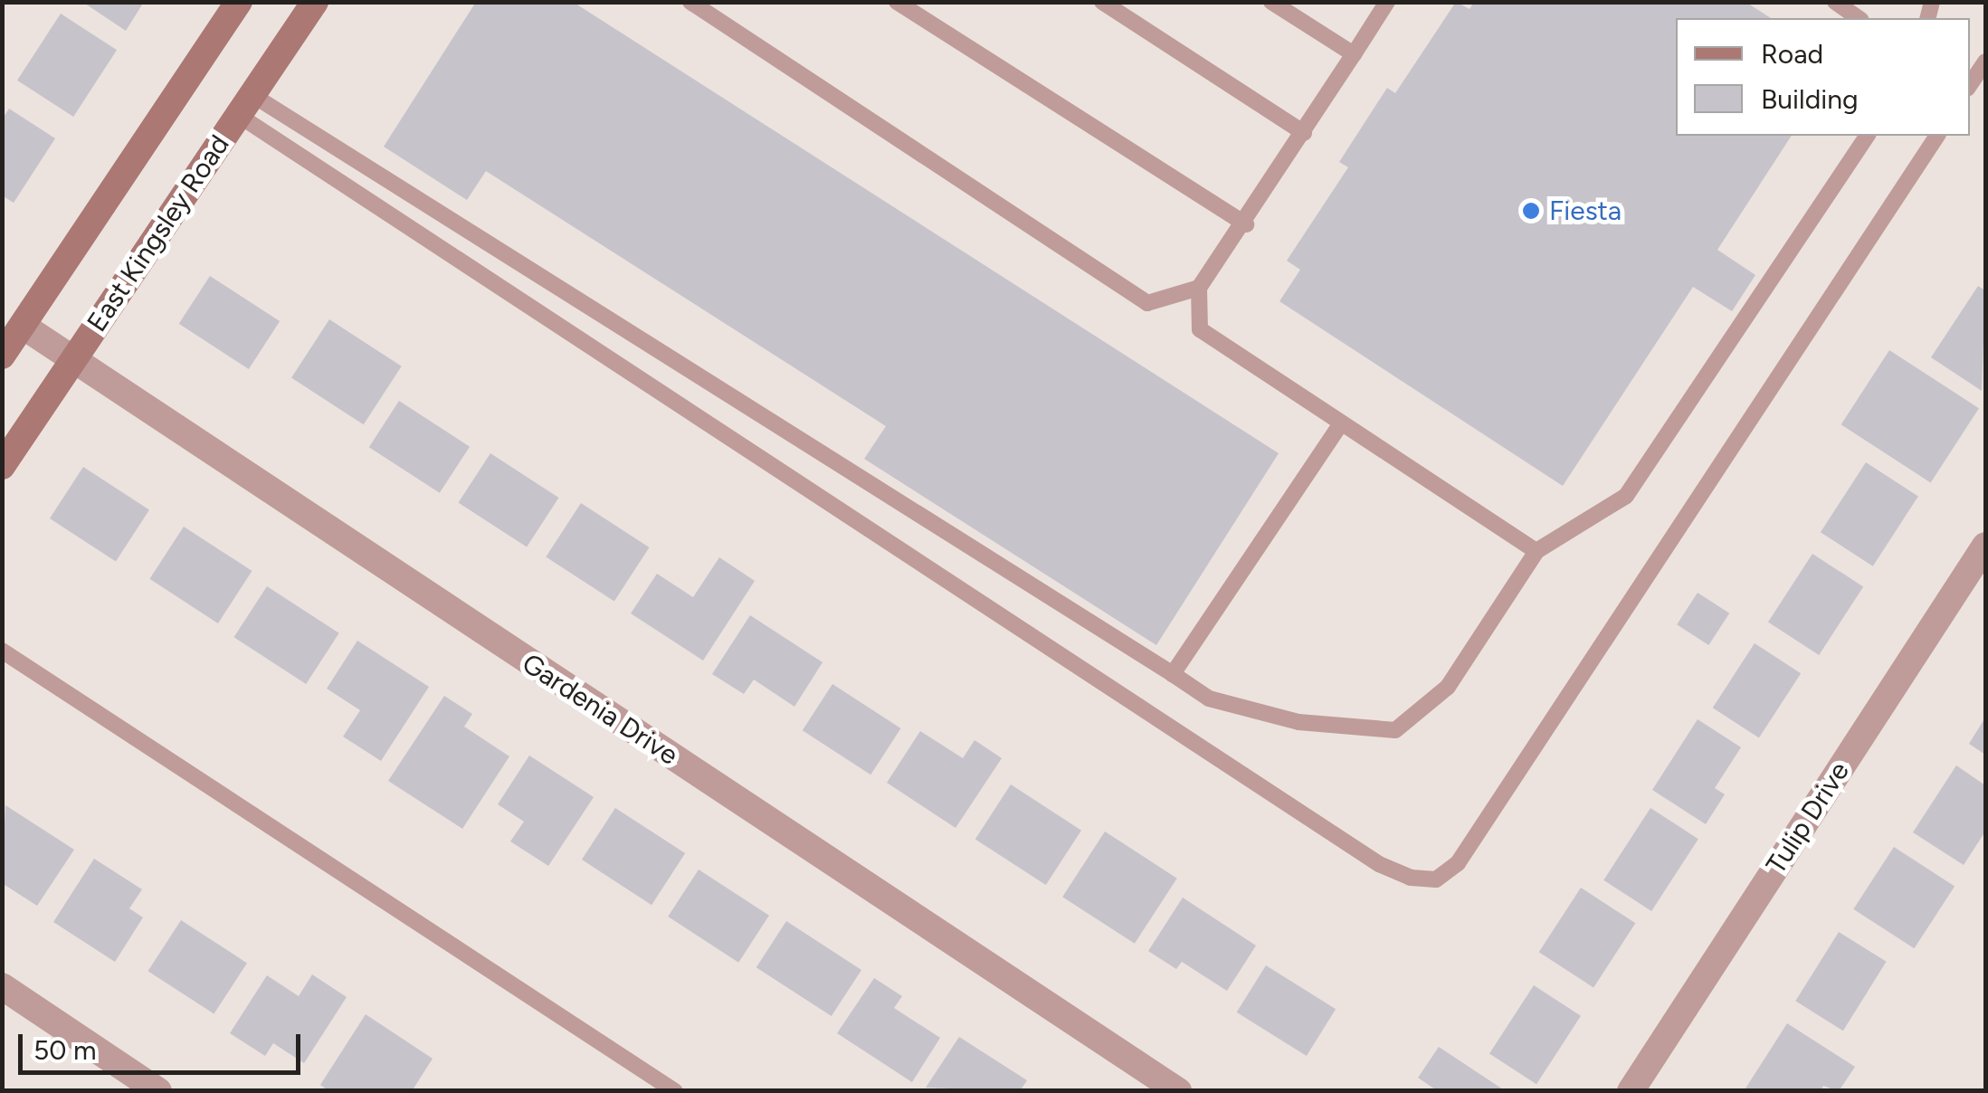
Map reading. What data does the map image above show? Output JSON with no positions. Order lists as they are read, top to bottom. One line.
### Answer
{"streets":{"main road":["East Kingsley Road"],"street":["Gardenia Drive","Tulip Drive"]},"crossings":[["East Kingsley Road","Gardenia Drive"]],"places":["Fiesta"],"legend":["Road","Building"],"scale_bar":"50 m"}
